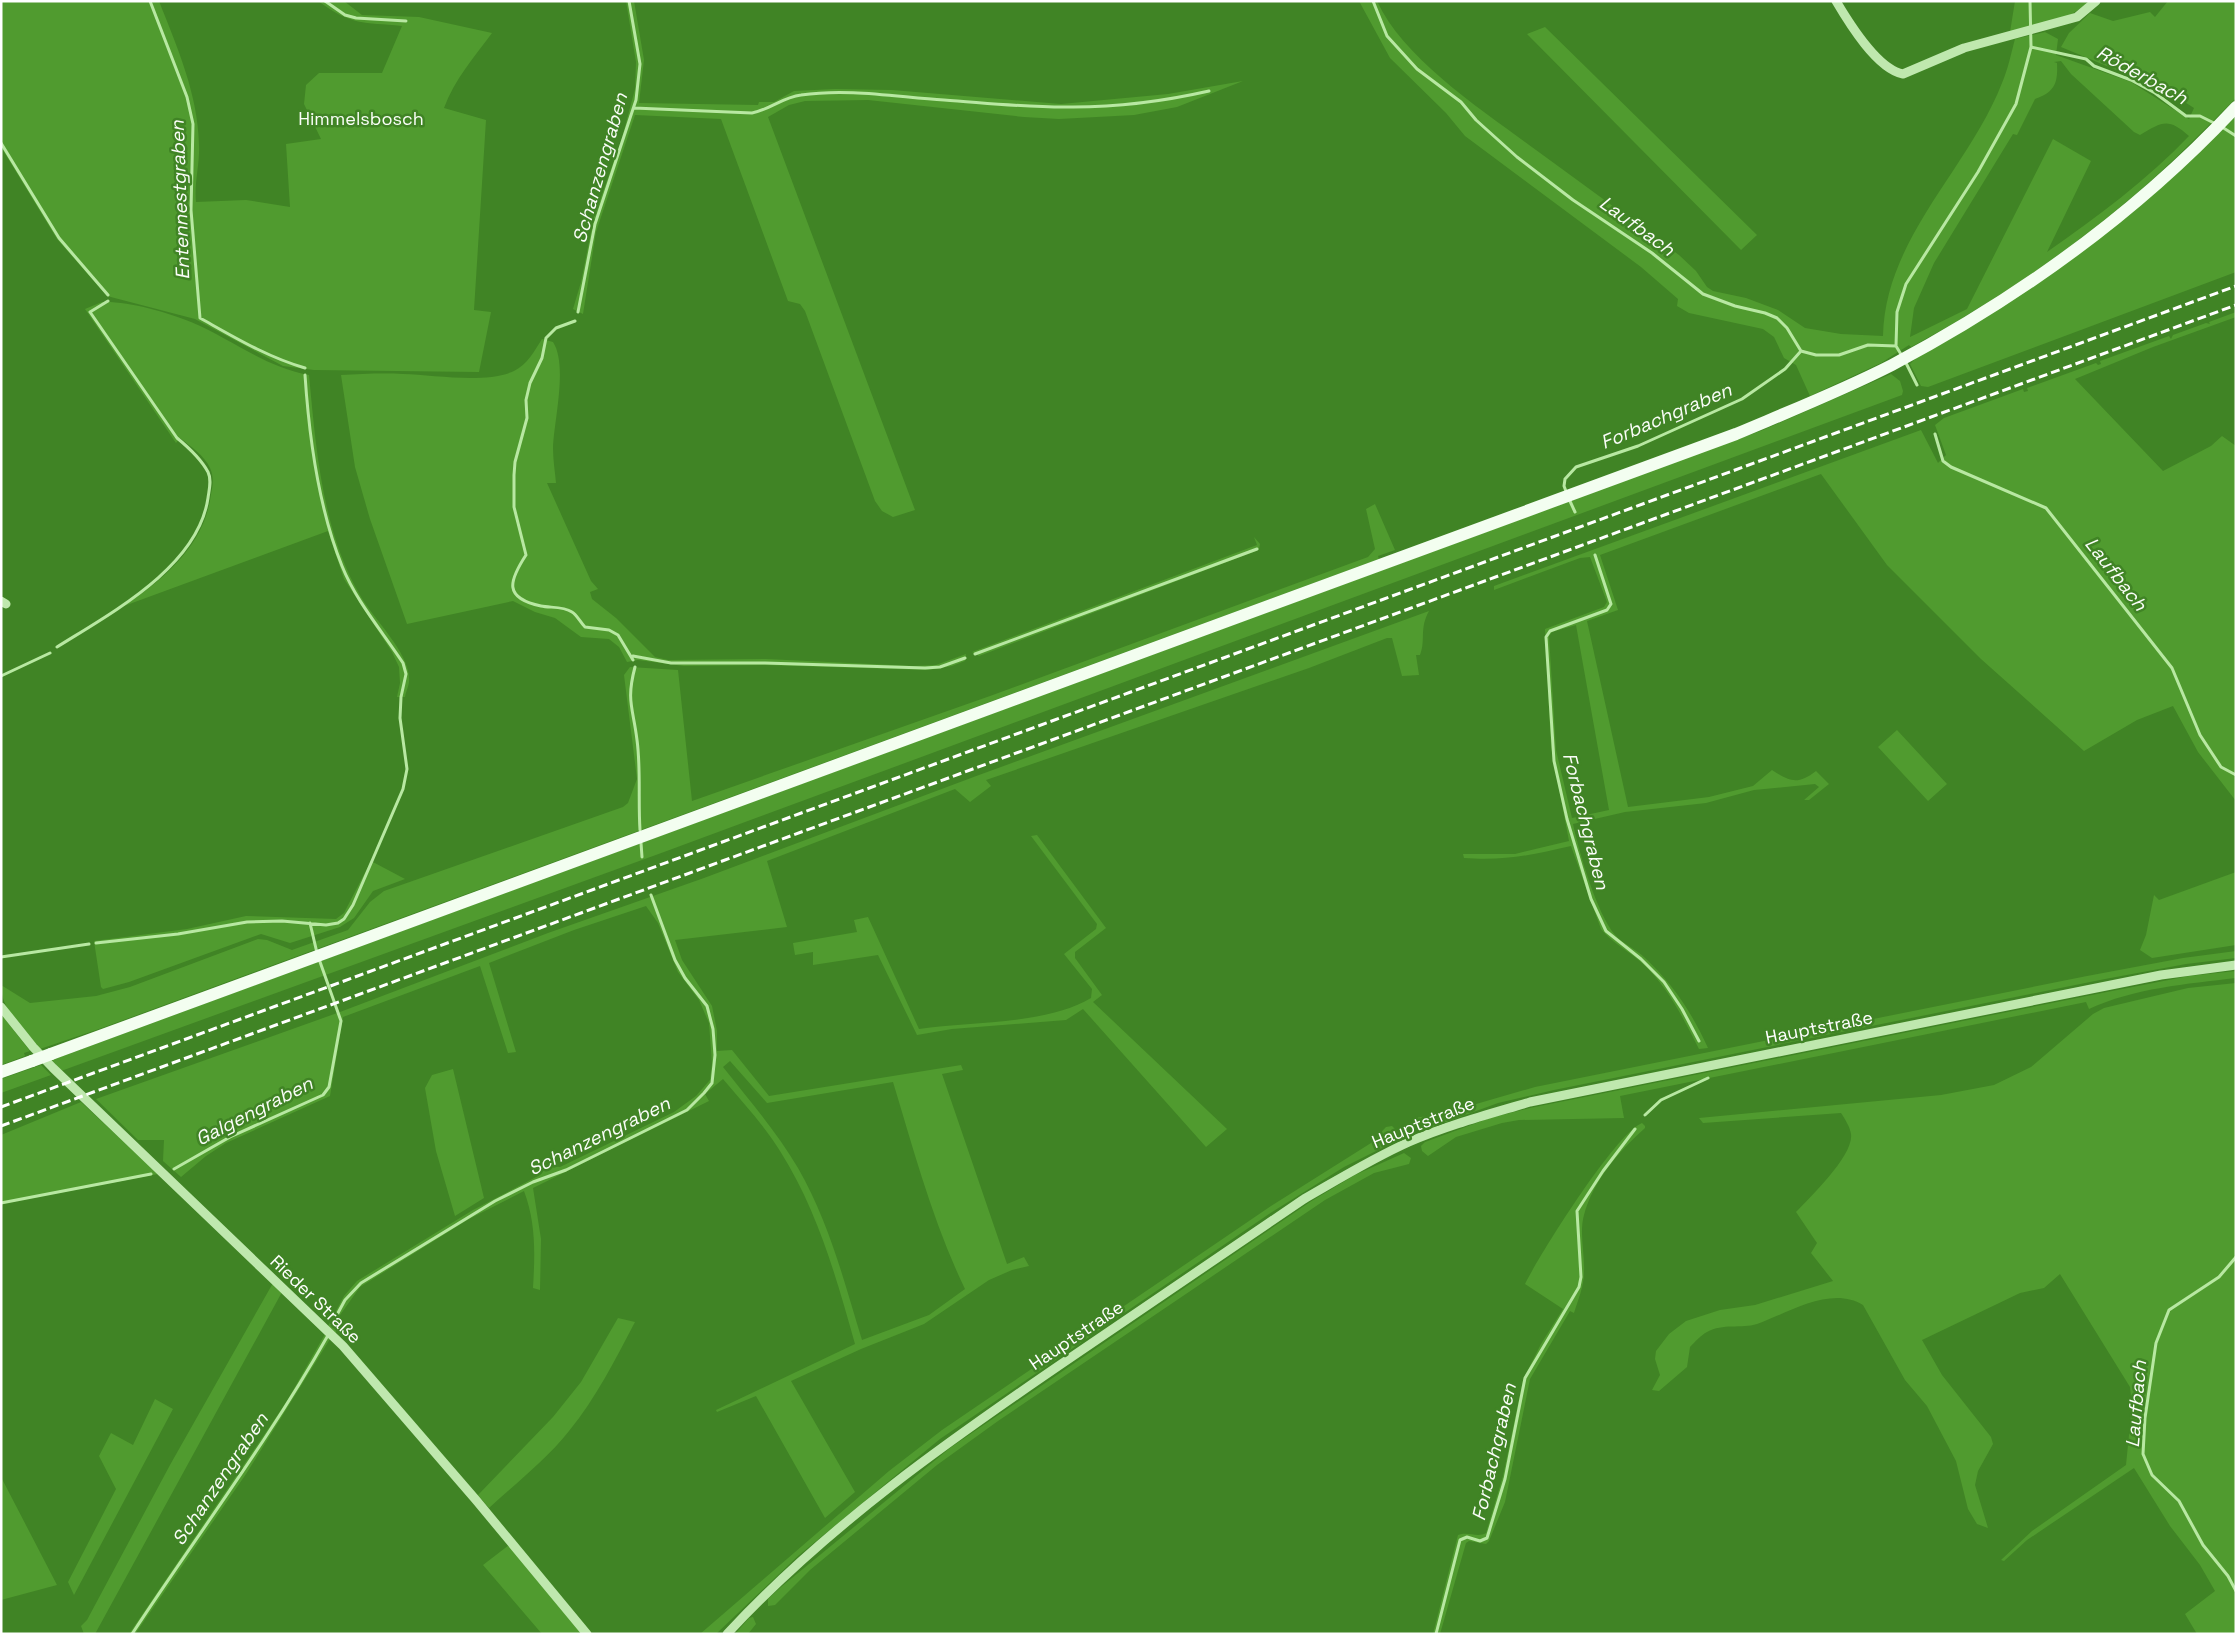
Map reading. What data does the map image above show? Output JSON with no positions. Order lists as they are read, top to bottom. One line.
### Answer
{"streets":{"street":["Hauptstraße","Rieder Straße"]},"water":["Röderbach","Schanzengraben","Entennestgraben","Laufbach","Forbachgraben","Galgengraben"],"parks":["Himmelsbosch"]}
